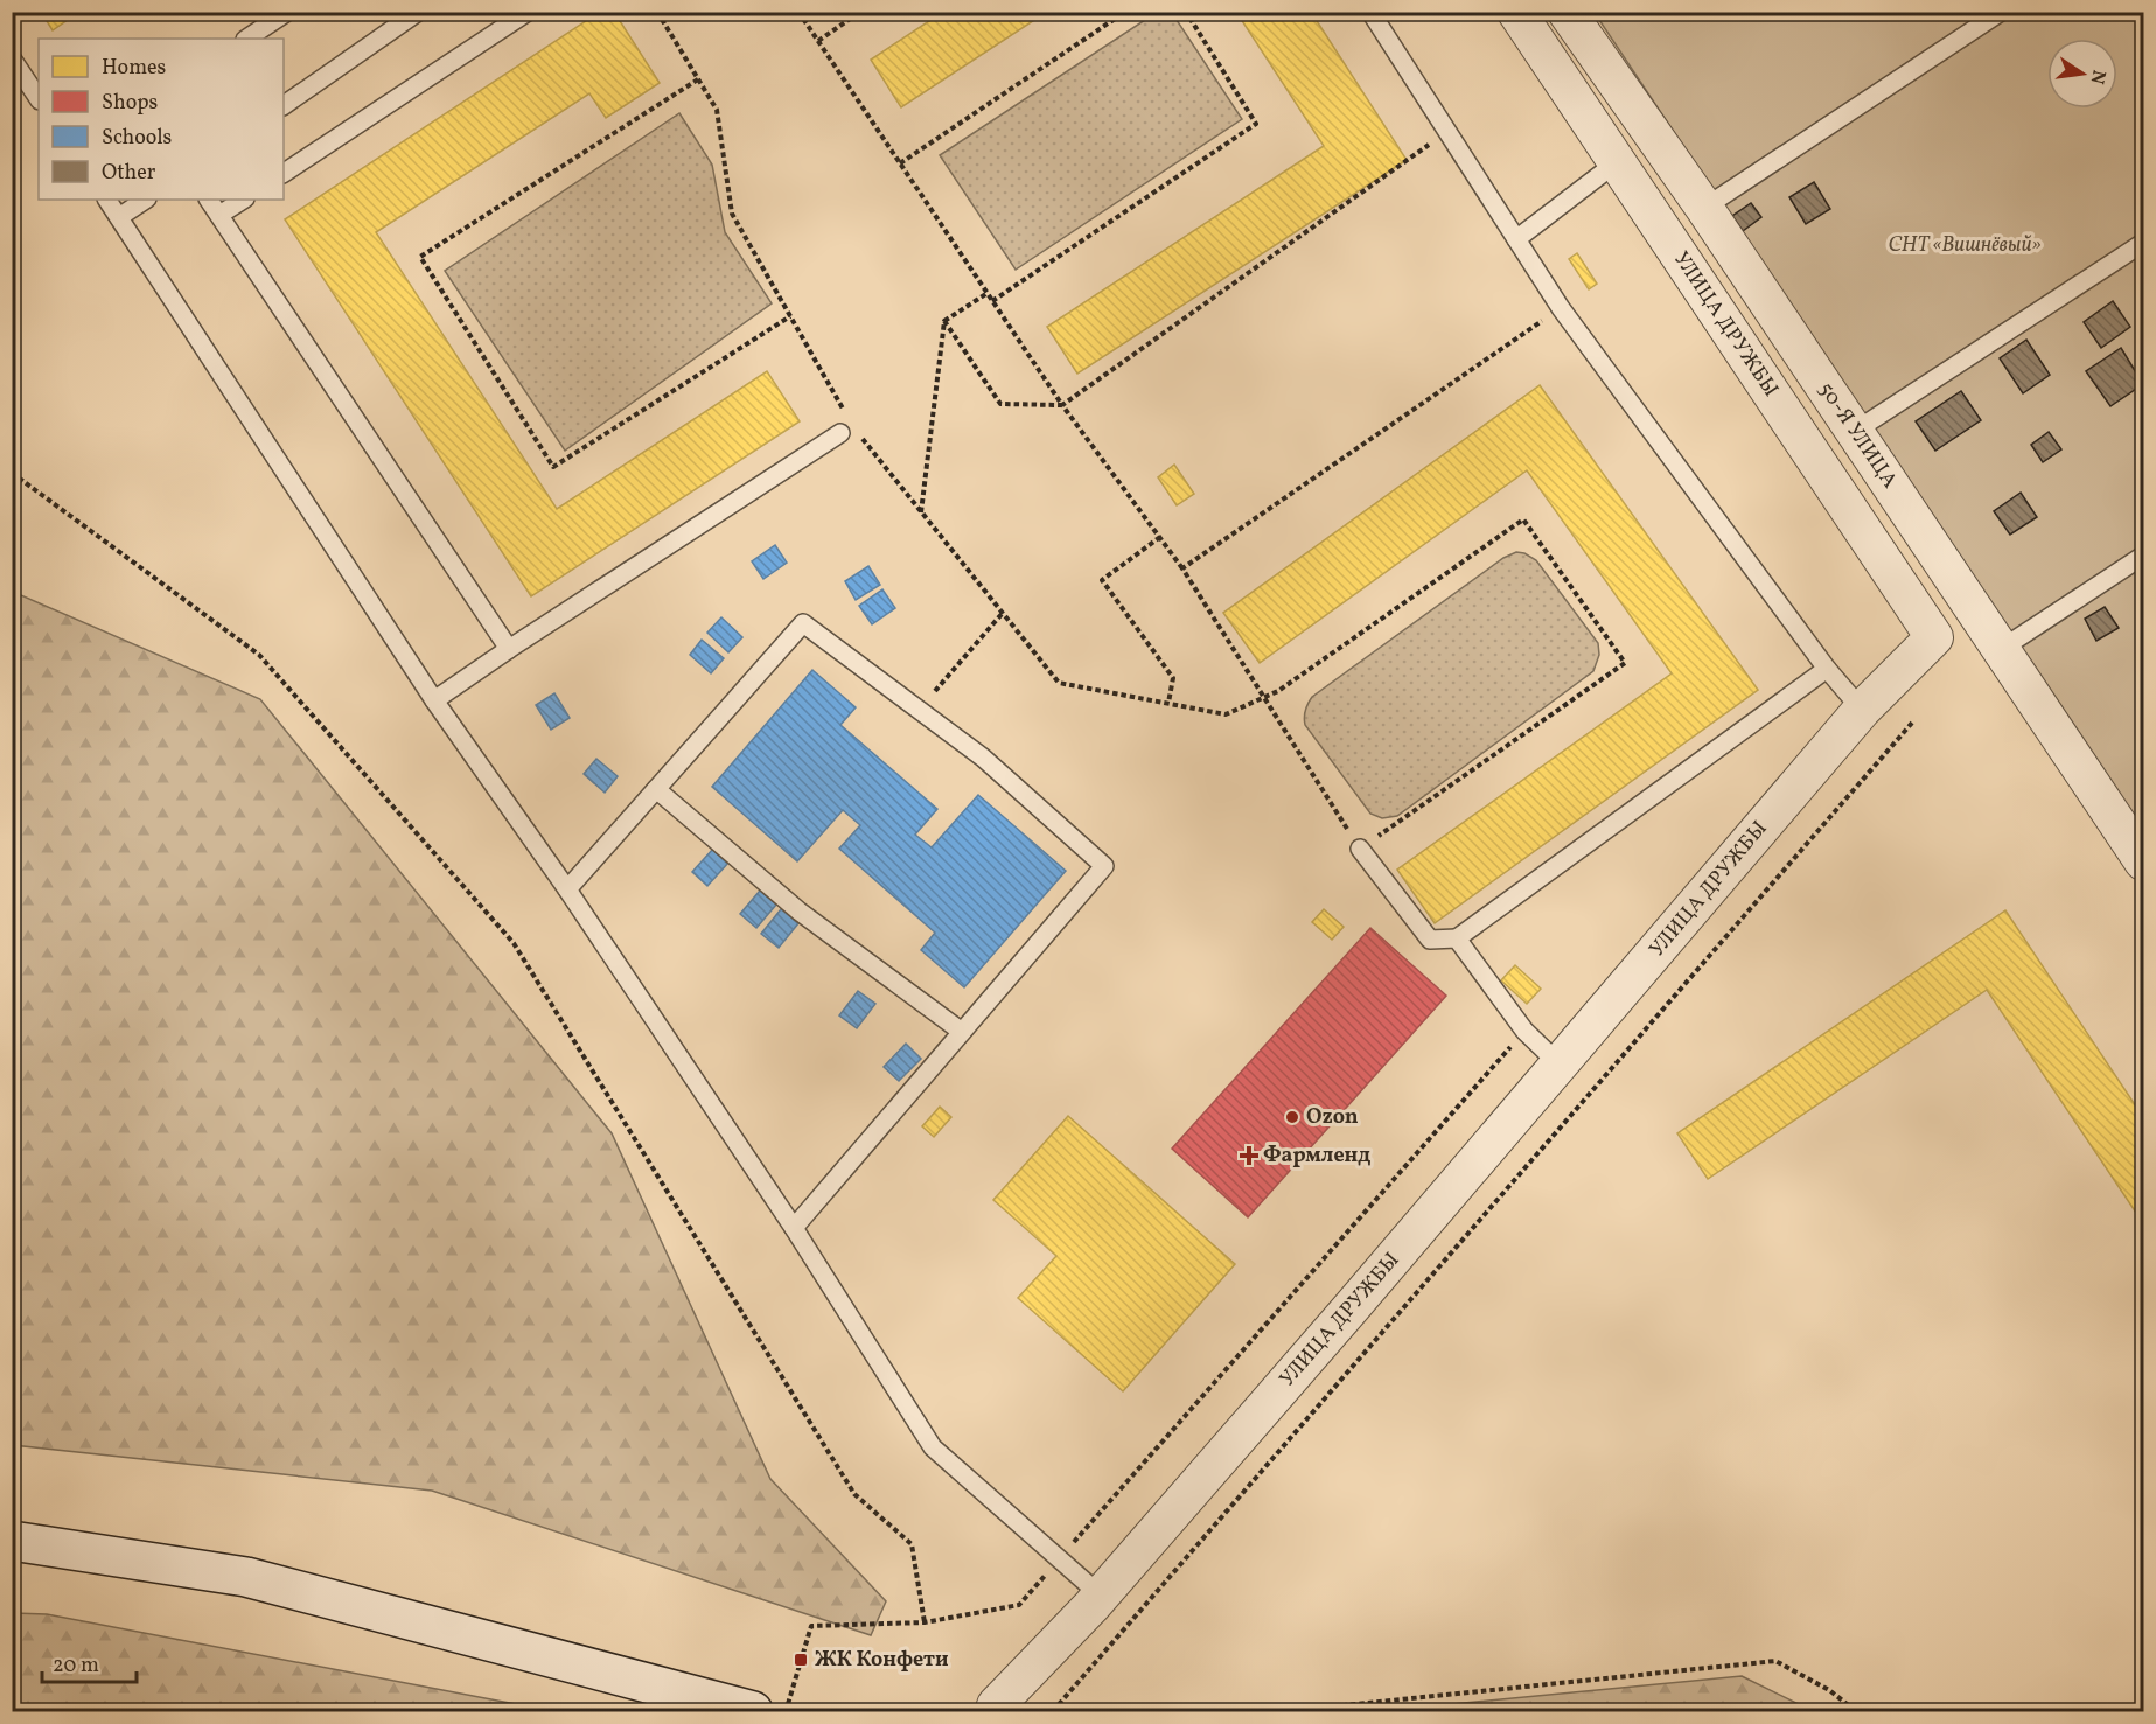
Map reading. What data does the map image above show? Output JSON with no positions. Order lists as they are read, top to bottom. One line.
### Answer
{"streets":{"street":["УЛИЦА ДРУЖБЫ","50-Я УЛИЦА"]},"parks":["СНТ «Вишнёвый»"],"places":{"other":["Ozon"],"health":["Фармленд"],"transit":["ЖК Конфети"]},"legend":["Homes","Shops","Schools","Other"],"scale_bar":"20 m","north":"right"}
